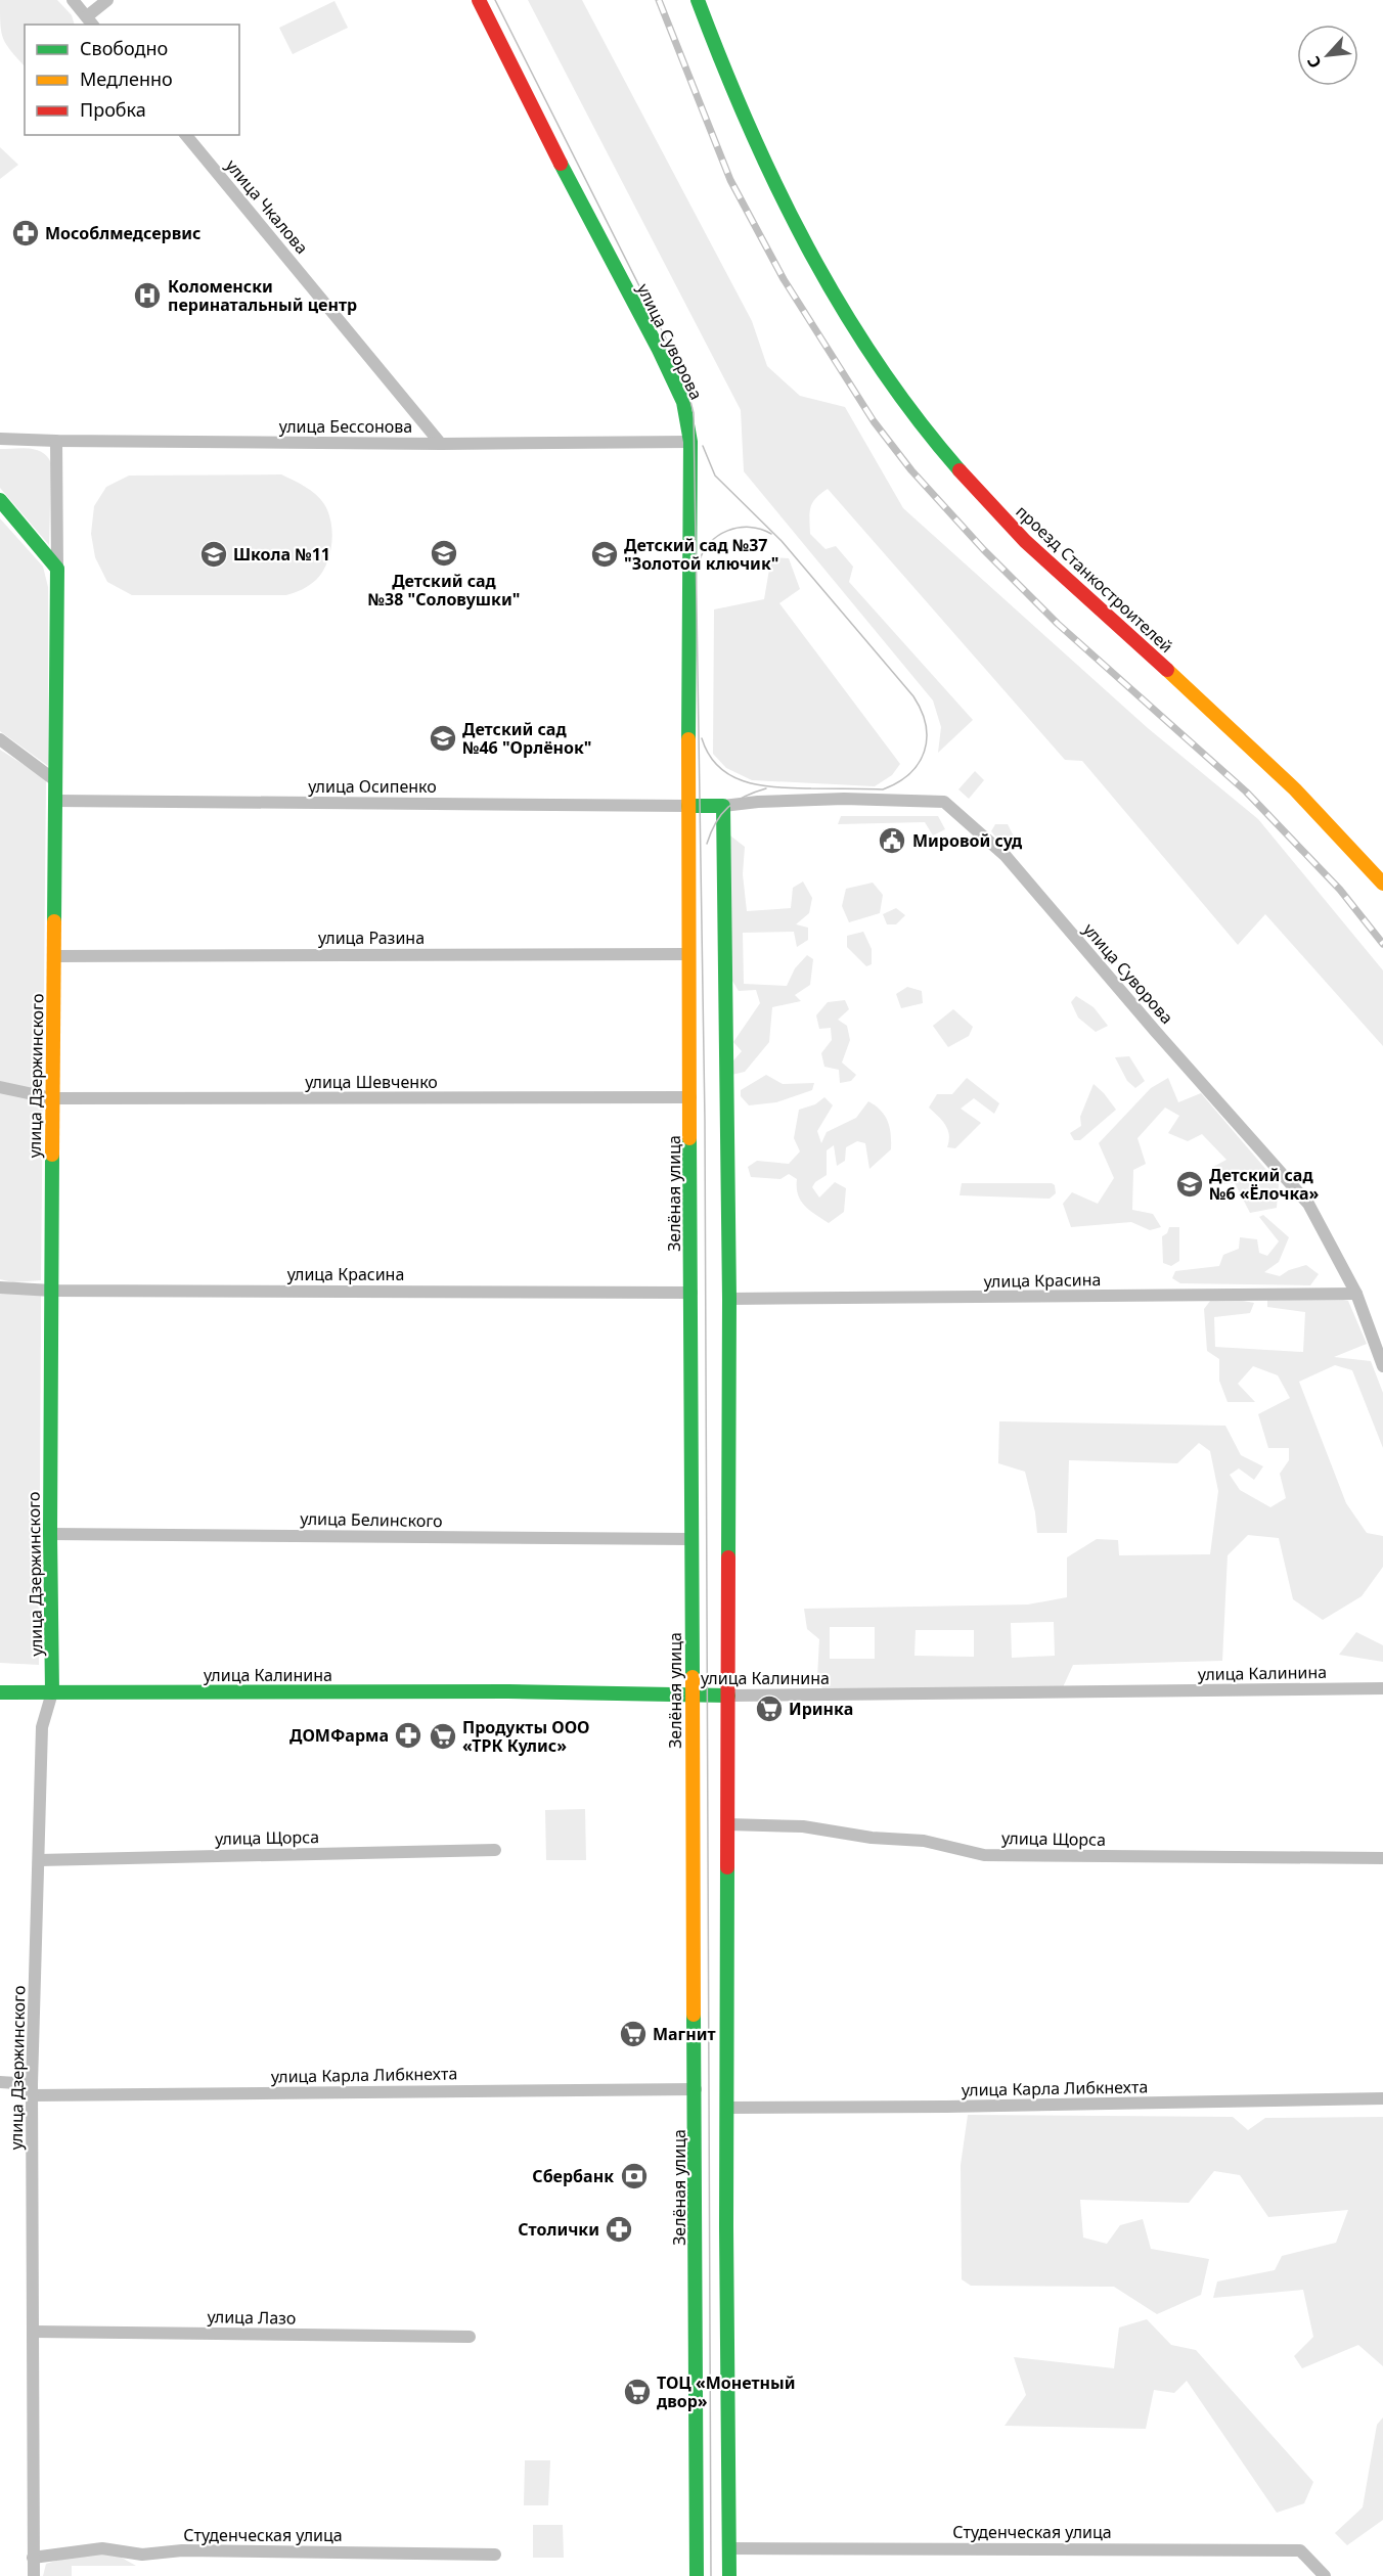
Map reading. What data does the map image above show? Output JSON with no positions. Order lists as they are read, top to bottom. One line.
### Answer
{"streets":{"street":["улица Чкалова","улица Суворова","улица Бессонова","проезд Станкостроителей","улица Осипенко","улица Разина","улица Дзержинского","улица Шевченко","Зелёная улица","улица Красина","улица Белинского","улица Калинина","улица Щорса","улица Карла Либкнехта","улица Лазо","Студенческая улица"]},"crossings":[["улица Чкалова","улица Бессонова"],["улица Суворова","улица Бессонова"],["улица Суворова","улица Осипенко"],["улица Суворова","Зелёная улица"],["улица Суворова","улица Красина"],["улица Бессонова","улица Дзержинского"],["улица Осипенко","улица Дзержинского"],["улица Осипенко","Зелёная улица"],["улица Разина","улица Дзержинского"],["улица Разина","Зелёная улица"],["улица Дзержинского","улица Шевченко"],["улица Дзержинского","улица Красина"],["улица Дзержинского","улица Белинского"],["улица Дзержинского","улица Калинина"],["улица Дзержинского","улица Щорса"],["улица Дзержинского","улица Карла Либкнехта"],["улица Дзержинского","улица Лазо"],["улица Дзержинского","Студенческая улица"],["улица Шевченко","Зелёная улица"],["Зелёная улица","улица Красина"],["Зелёная улица","улица Белинского"],["Зелёная улица","улица Калинина"],["Зелёная улица","улица Карла Либкнехта"]],"places":{"pharmacy":["Мособлмедсервис","ДОМФарма","Столички"],"hospital":["Коломенски перинатальный центр"],"school or university":["Детский сад №38 \"Соловушки\"","Школа №11","Детский сад №37 \"Золотой ключик\"","Детский сад №46 \"Орлёнок\"","Детский сад №6 «Ёлочка»"],"public building":["Мировой суд"],"supermarket":["Иринка","Продукты ООО «ТРК Кулис»","Магнит","ТОЦ «Монетный двор»"],"bank":["Сбербанк"]},"legend":["Свободно","Медленно","Пробка"],"north":"bottom left"}
